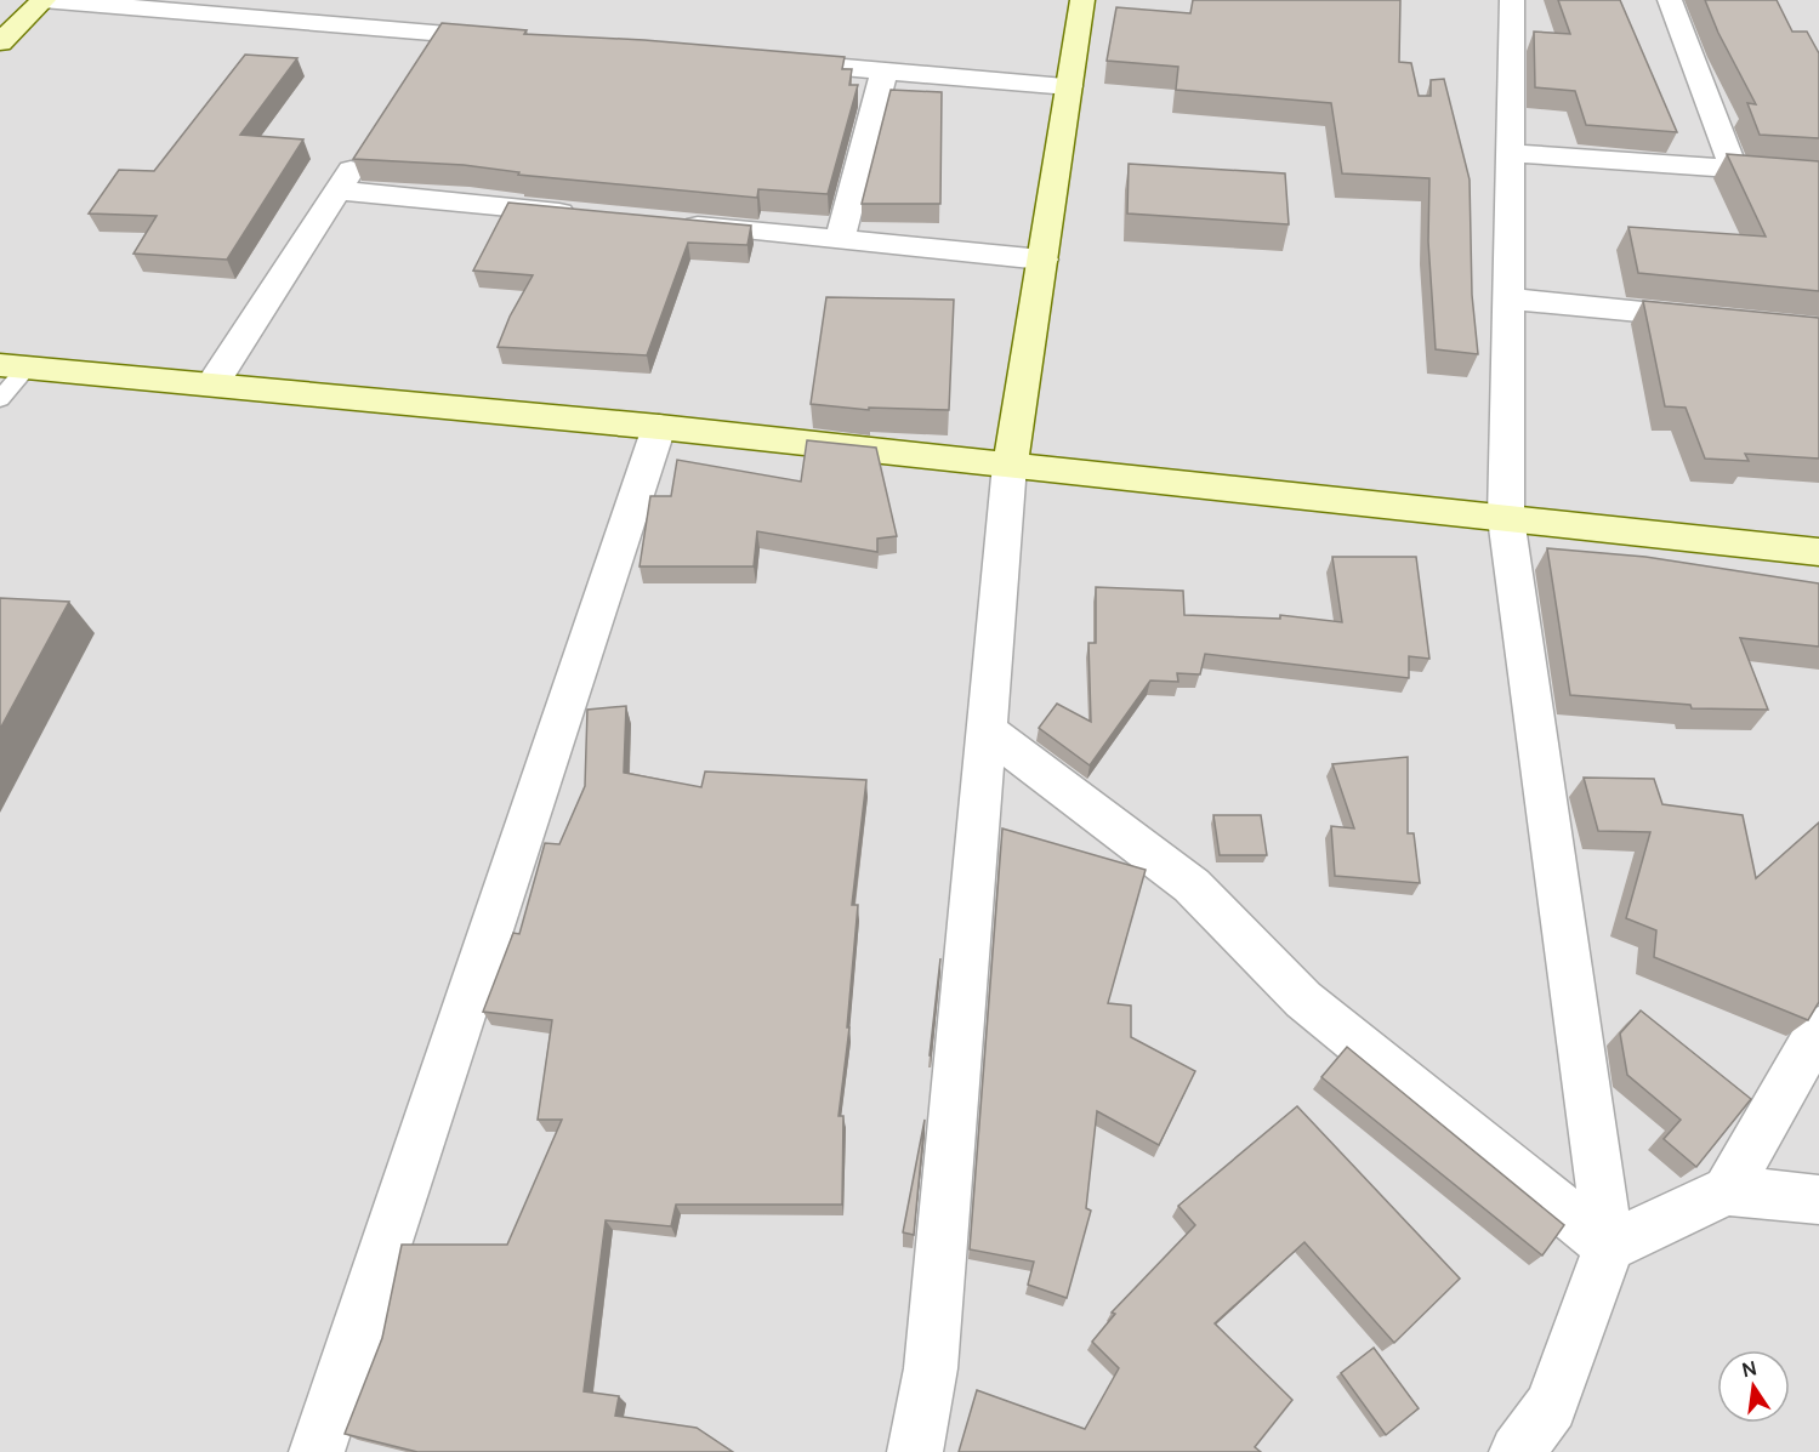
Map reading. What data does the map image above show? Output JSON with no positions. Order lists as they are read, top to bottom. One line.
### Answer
{"north":"top"}
